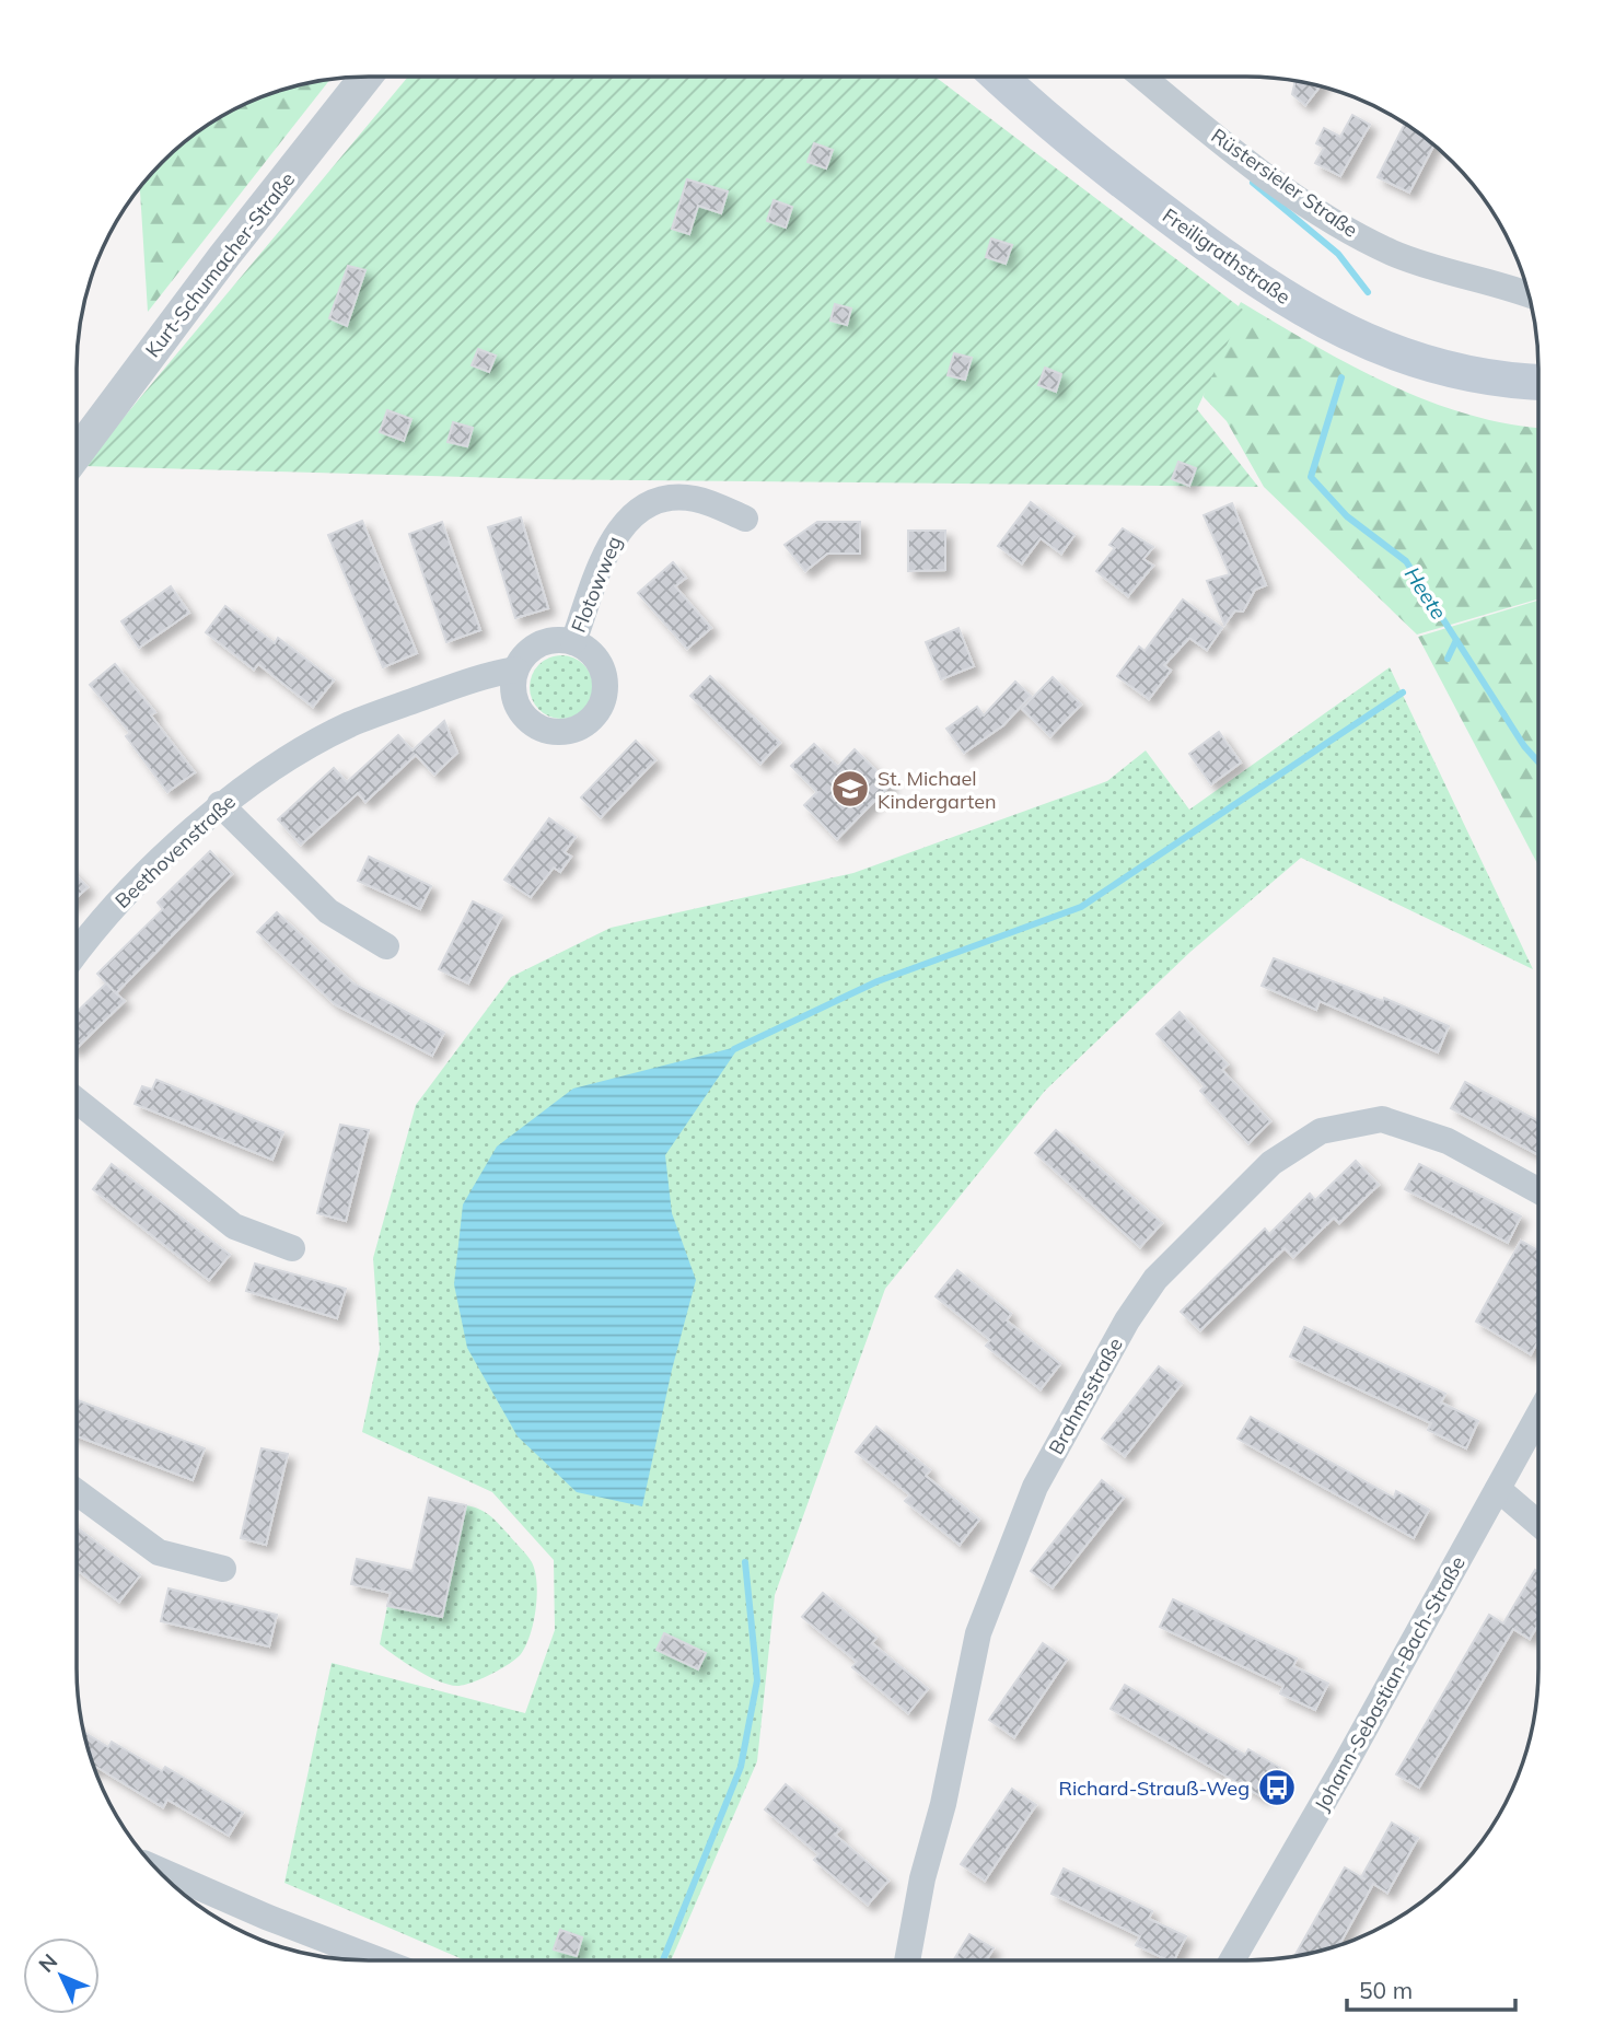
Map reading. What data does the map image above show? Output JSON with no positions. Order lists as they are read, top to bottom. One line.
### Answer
{"streets":{"main road":["Freiligrathstraße"],"street":["Rüstersieler Straße","Kurt-Schumacher-Straße","Flotowweg","Beethovenstraße","Brahmsstraße","Johann-Sebastian-Bach-Straße"]},"crossings":[["Flotowweg","Beethovenstraße"]],"water":["Heete"],"places":{"school or university":["St. Michael Kindergarten"],"bus stop":["Richard-Strauß-Weg"]},"scale_bar":"50 m","north":"top left"}
